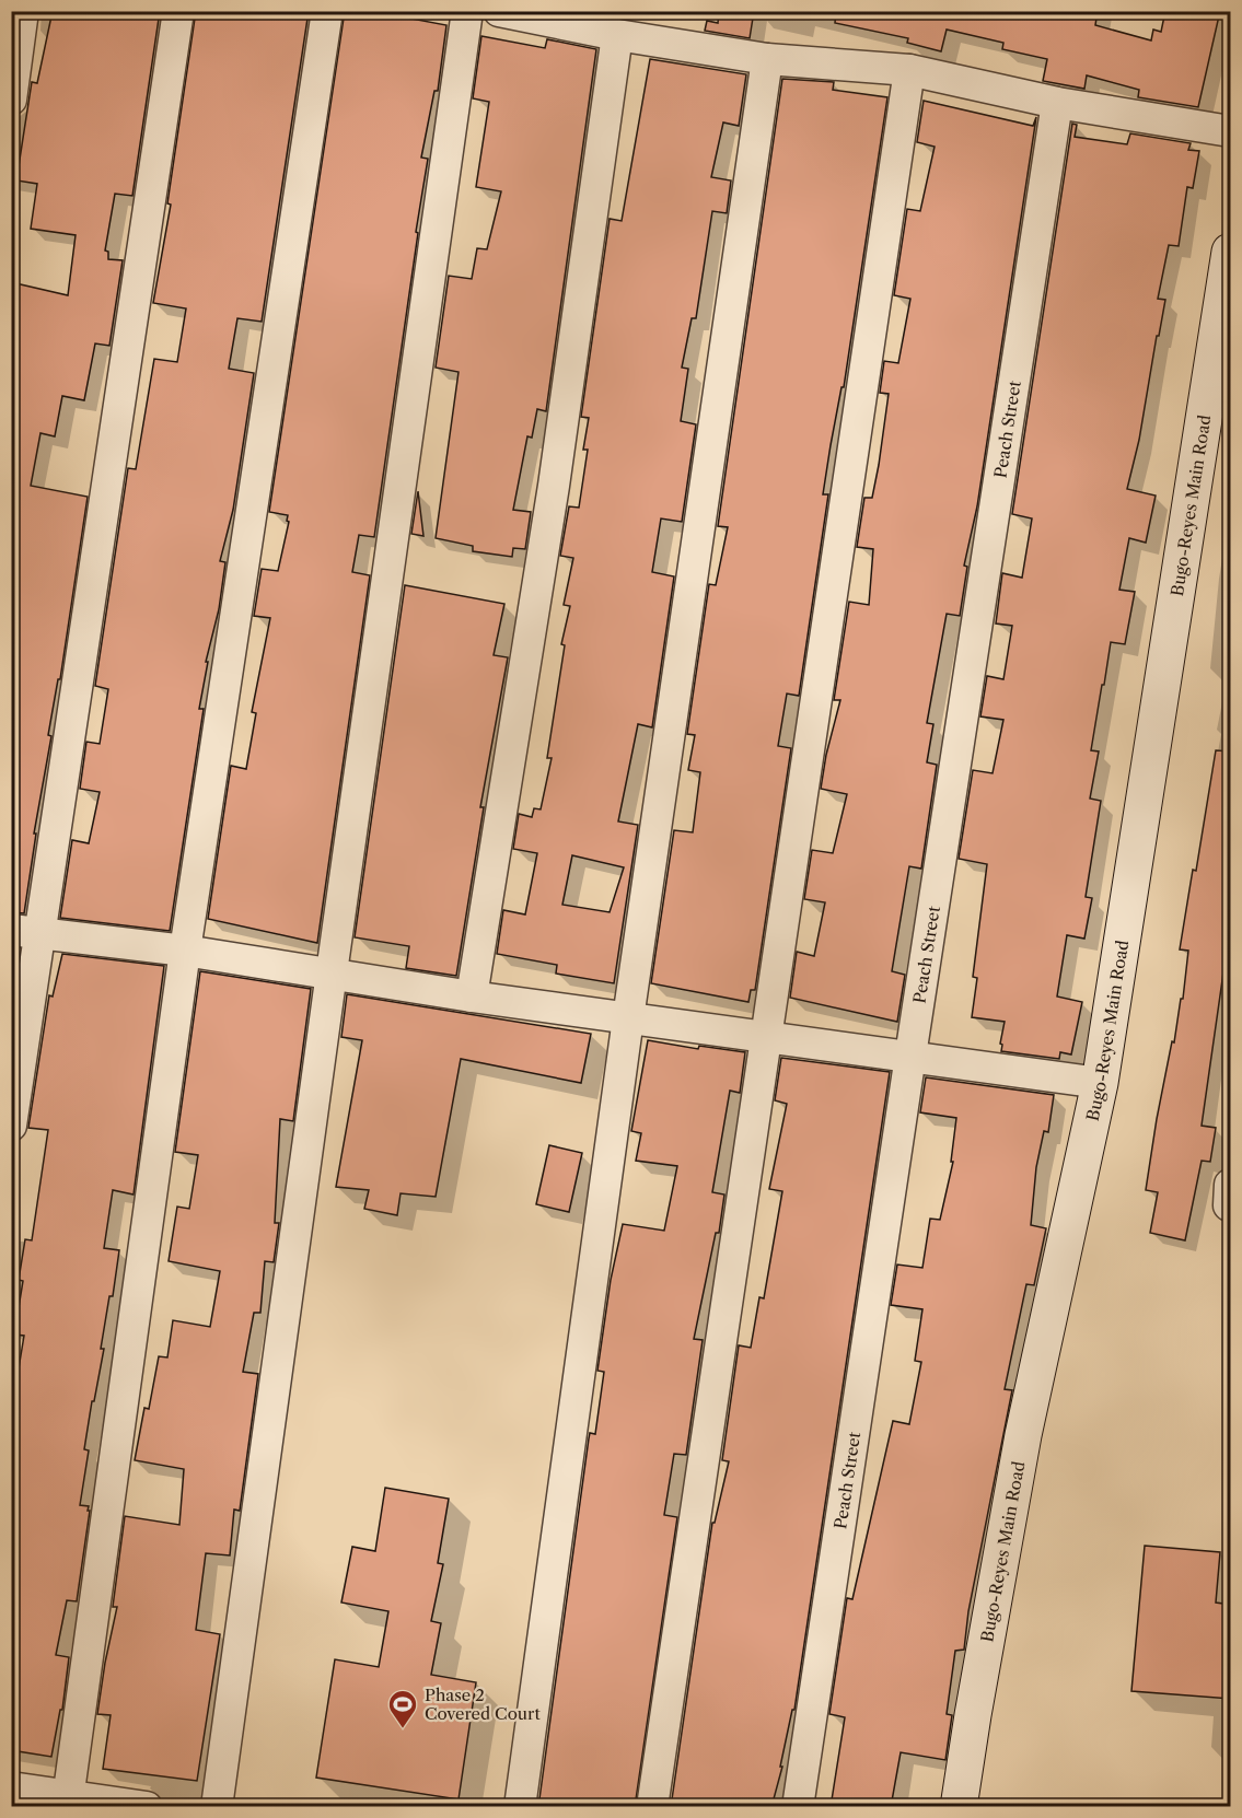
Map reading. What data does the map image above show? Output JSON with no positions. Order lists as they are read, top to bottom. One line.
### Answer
{"streets":{"street":["Peach Street","Bugo-Reyes Main Road"]},"places":{"sports":["Phase 2 Covered Court"]}}
